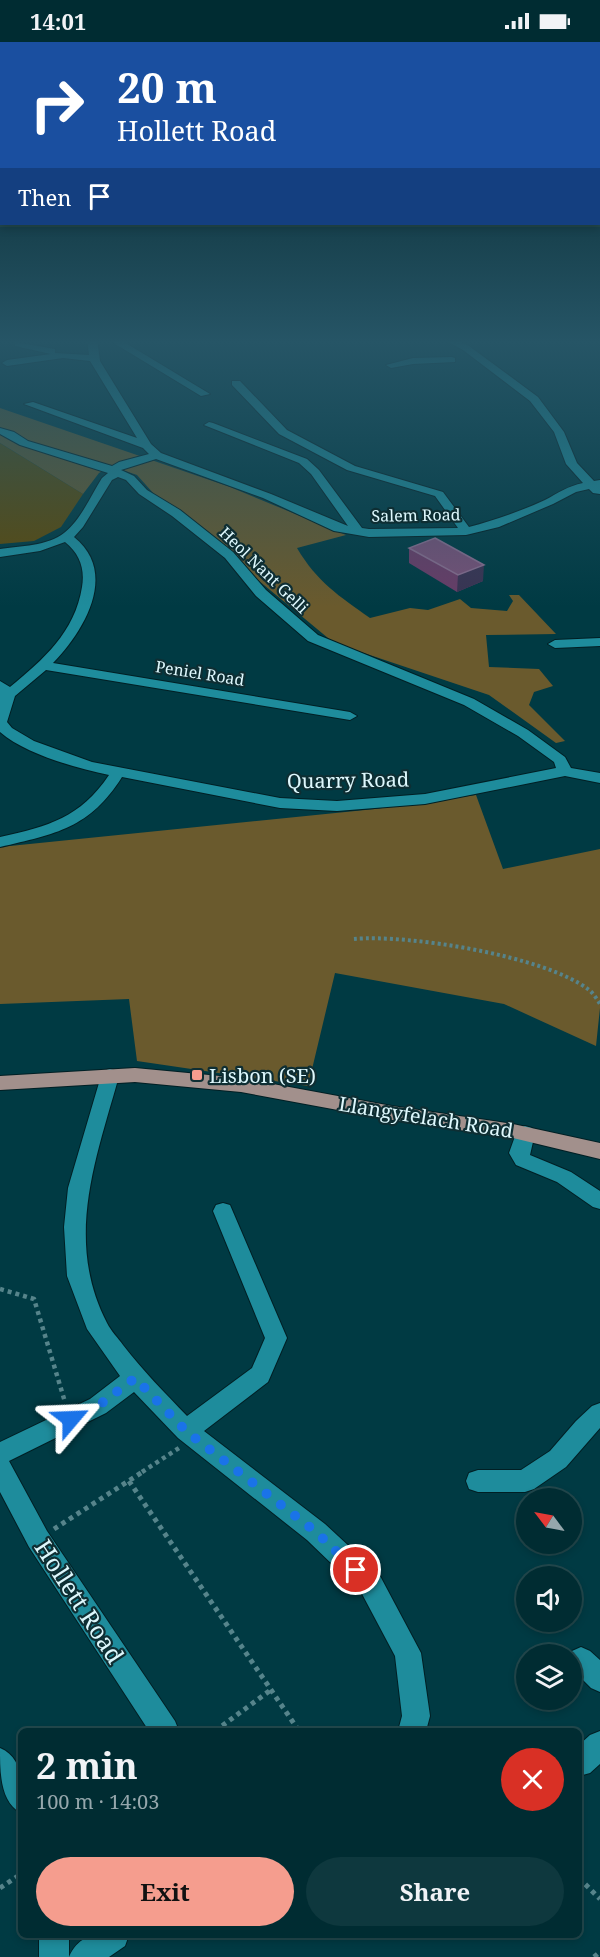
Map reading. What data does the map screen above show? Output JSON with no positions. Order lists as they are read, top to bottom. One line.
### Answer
{"streets":{"main road":["Llangyfelach Road"],"street":["Salem Road","Heol Nant Gelli","Peniel Road","Quarry Road","Hollett Road"]},"crossings":[["Heol Nant Gelli","Quarry Road"]],"places":{"transit":["Lisbon (SE)"]},"north":"top left","page":{"status":"14:01","turn":["20 m","Hollett Road"],"then":"Then","heading":["2 min","100 m · 14:03"],"buttons":["Exit","Share"]}}
